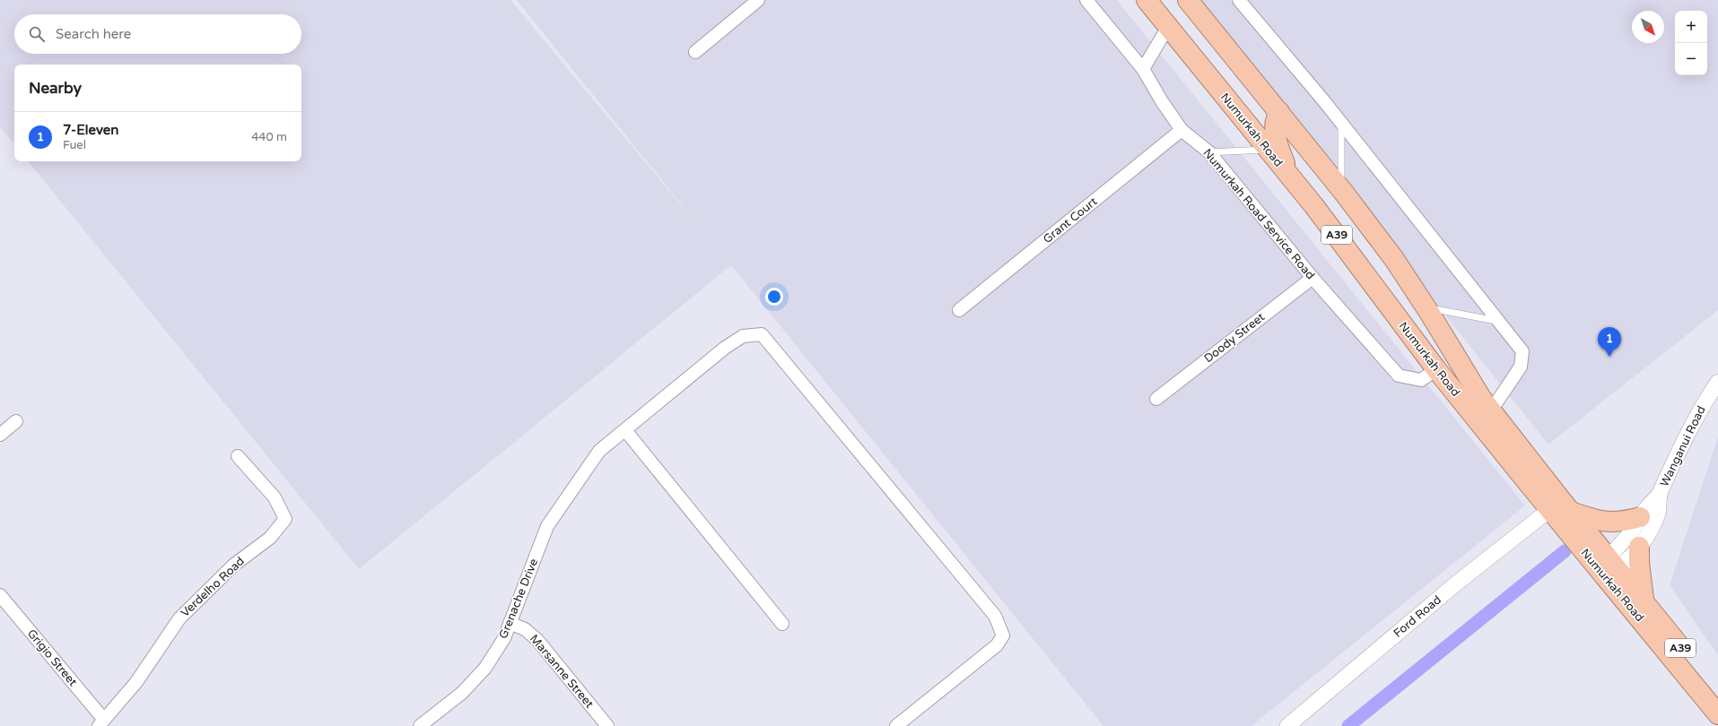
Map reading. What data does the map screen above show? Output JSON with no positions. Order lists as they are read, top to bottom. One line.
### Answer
{"streets":{"highway":["Numurkah Road","A39"],"street":["Numurkah Road Service Road","Grant Court","Doody Street","Wanganui Road","Verdelho Road","Grenache Drive","Ford Road","Grigio Street","Marsanne Street"]},"crossings":[["Numurkah Road","Numurkah Road Service Road"],["Numurkah Road","Wanganui Road"],["Numurkah Road","Ford Road"],["Numurkah Road Service Road","Grant Court"],["Numurkah Road Service Road","Doody Street"],["Verdelho Road","Grigio Street"],["Grenache Drive","Marsanne Street"]],"north":"bottom right","page":{"map_buttons":["+","−"],"search":"Search here","heading":"Nearby","list":[{"mark":"1","name":"7-Eleven","note":"Fuel","value":"440 m"}],"pins":"1"}}
